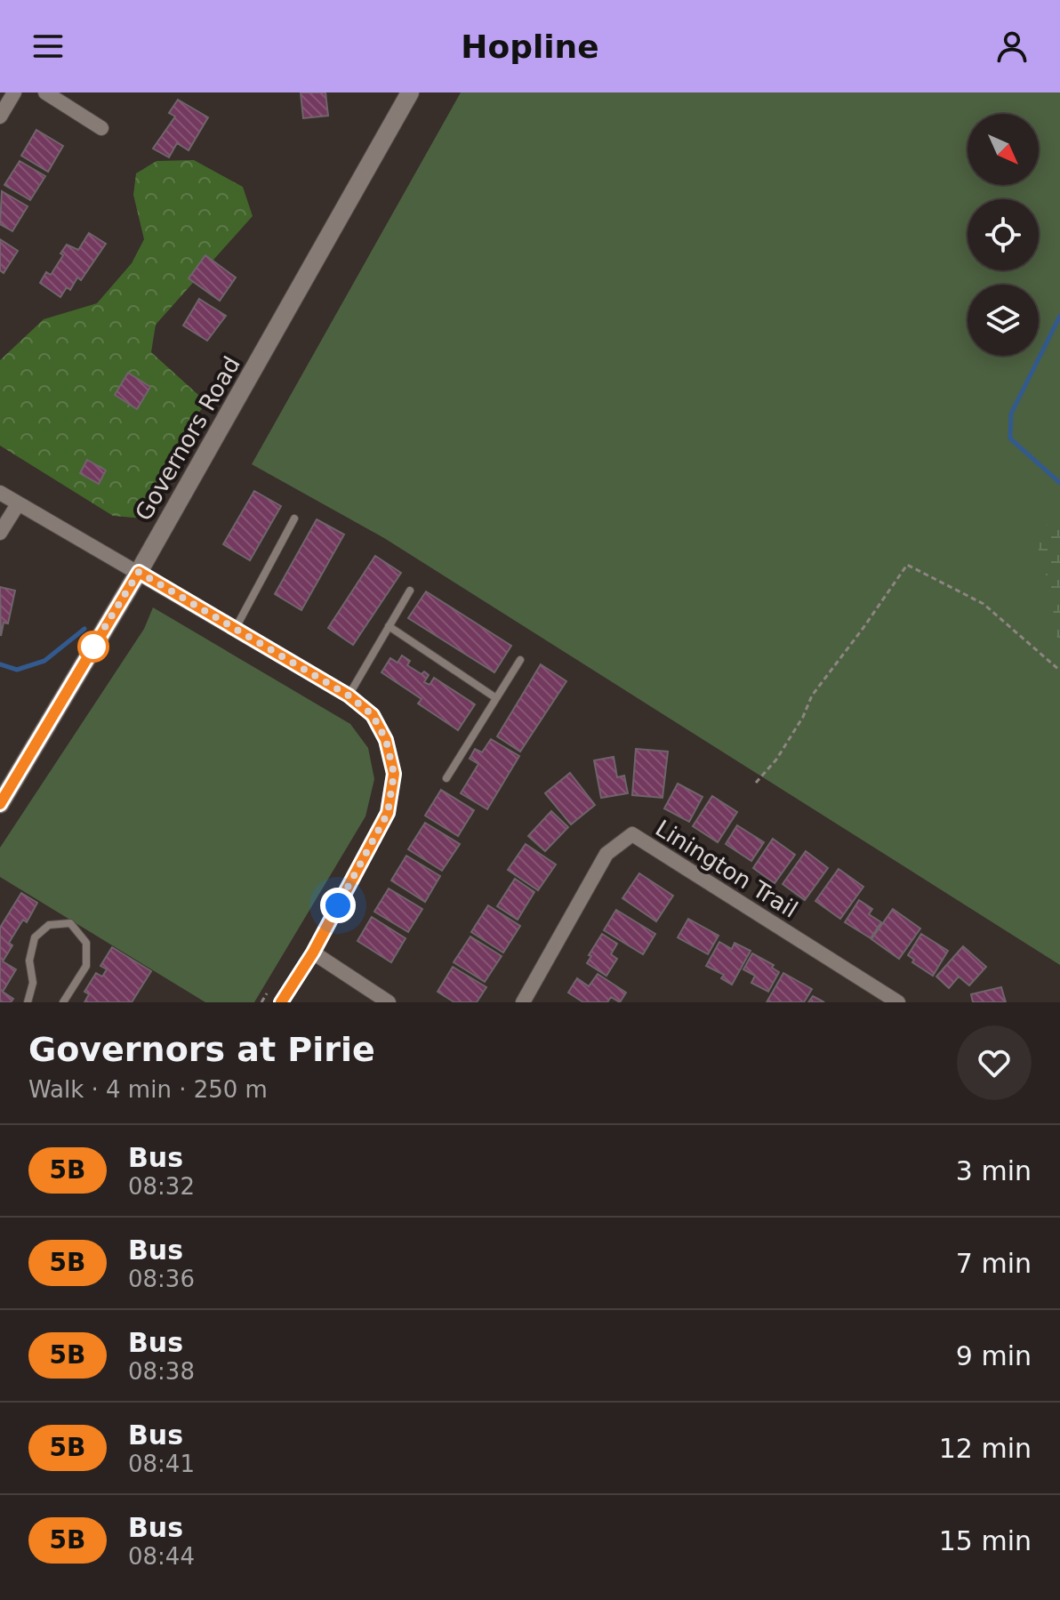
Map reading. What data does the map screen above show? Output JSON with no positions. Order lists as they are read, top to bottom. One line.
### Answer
{"streets":{"main road":["Governors Road"],"street":["Linington Trail"]},"lines":["bus line 5B"],"north":"bottom right","page":{"header":"Hopline","heading":["Governors at Pirie","Walk · 4 min · 250 m"],"list":[{"mark":"5B","name":"Bus","note":"08:32","value":"3 min"},{"mark":"5B","name":"Bus","note":"08:36","value":"7 min"},{"mark":"5B","name":"Bus","note":"08:38","value":"9 min"},{"mark":"5B","name":"Bus","note":"08:41","value":"12 min"},{"mark":"5B","name":"Bus","note":"08:44","value":"15 min"}]}}
